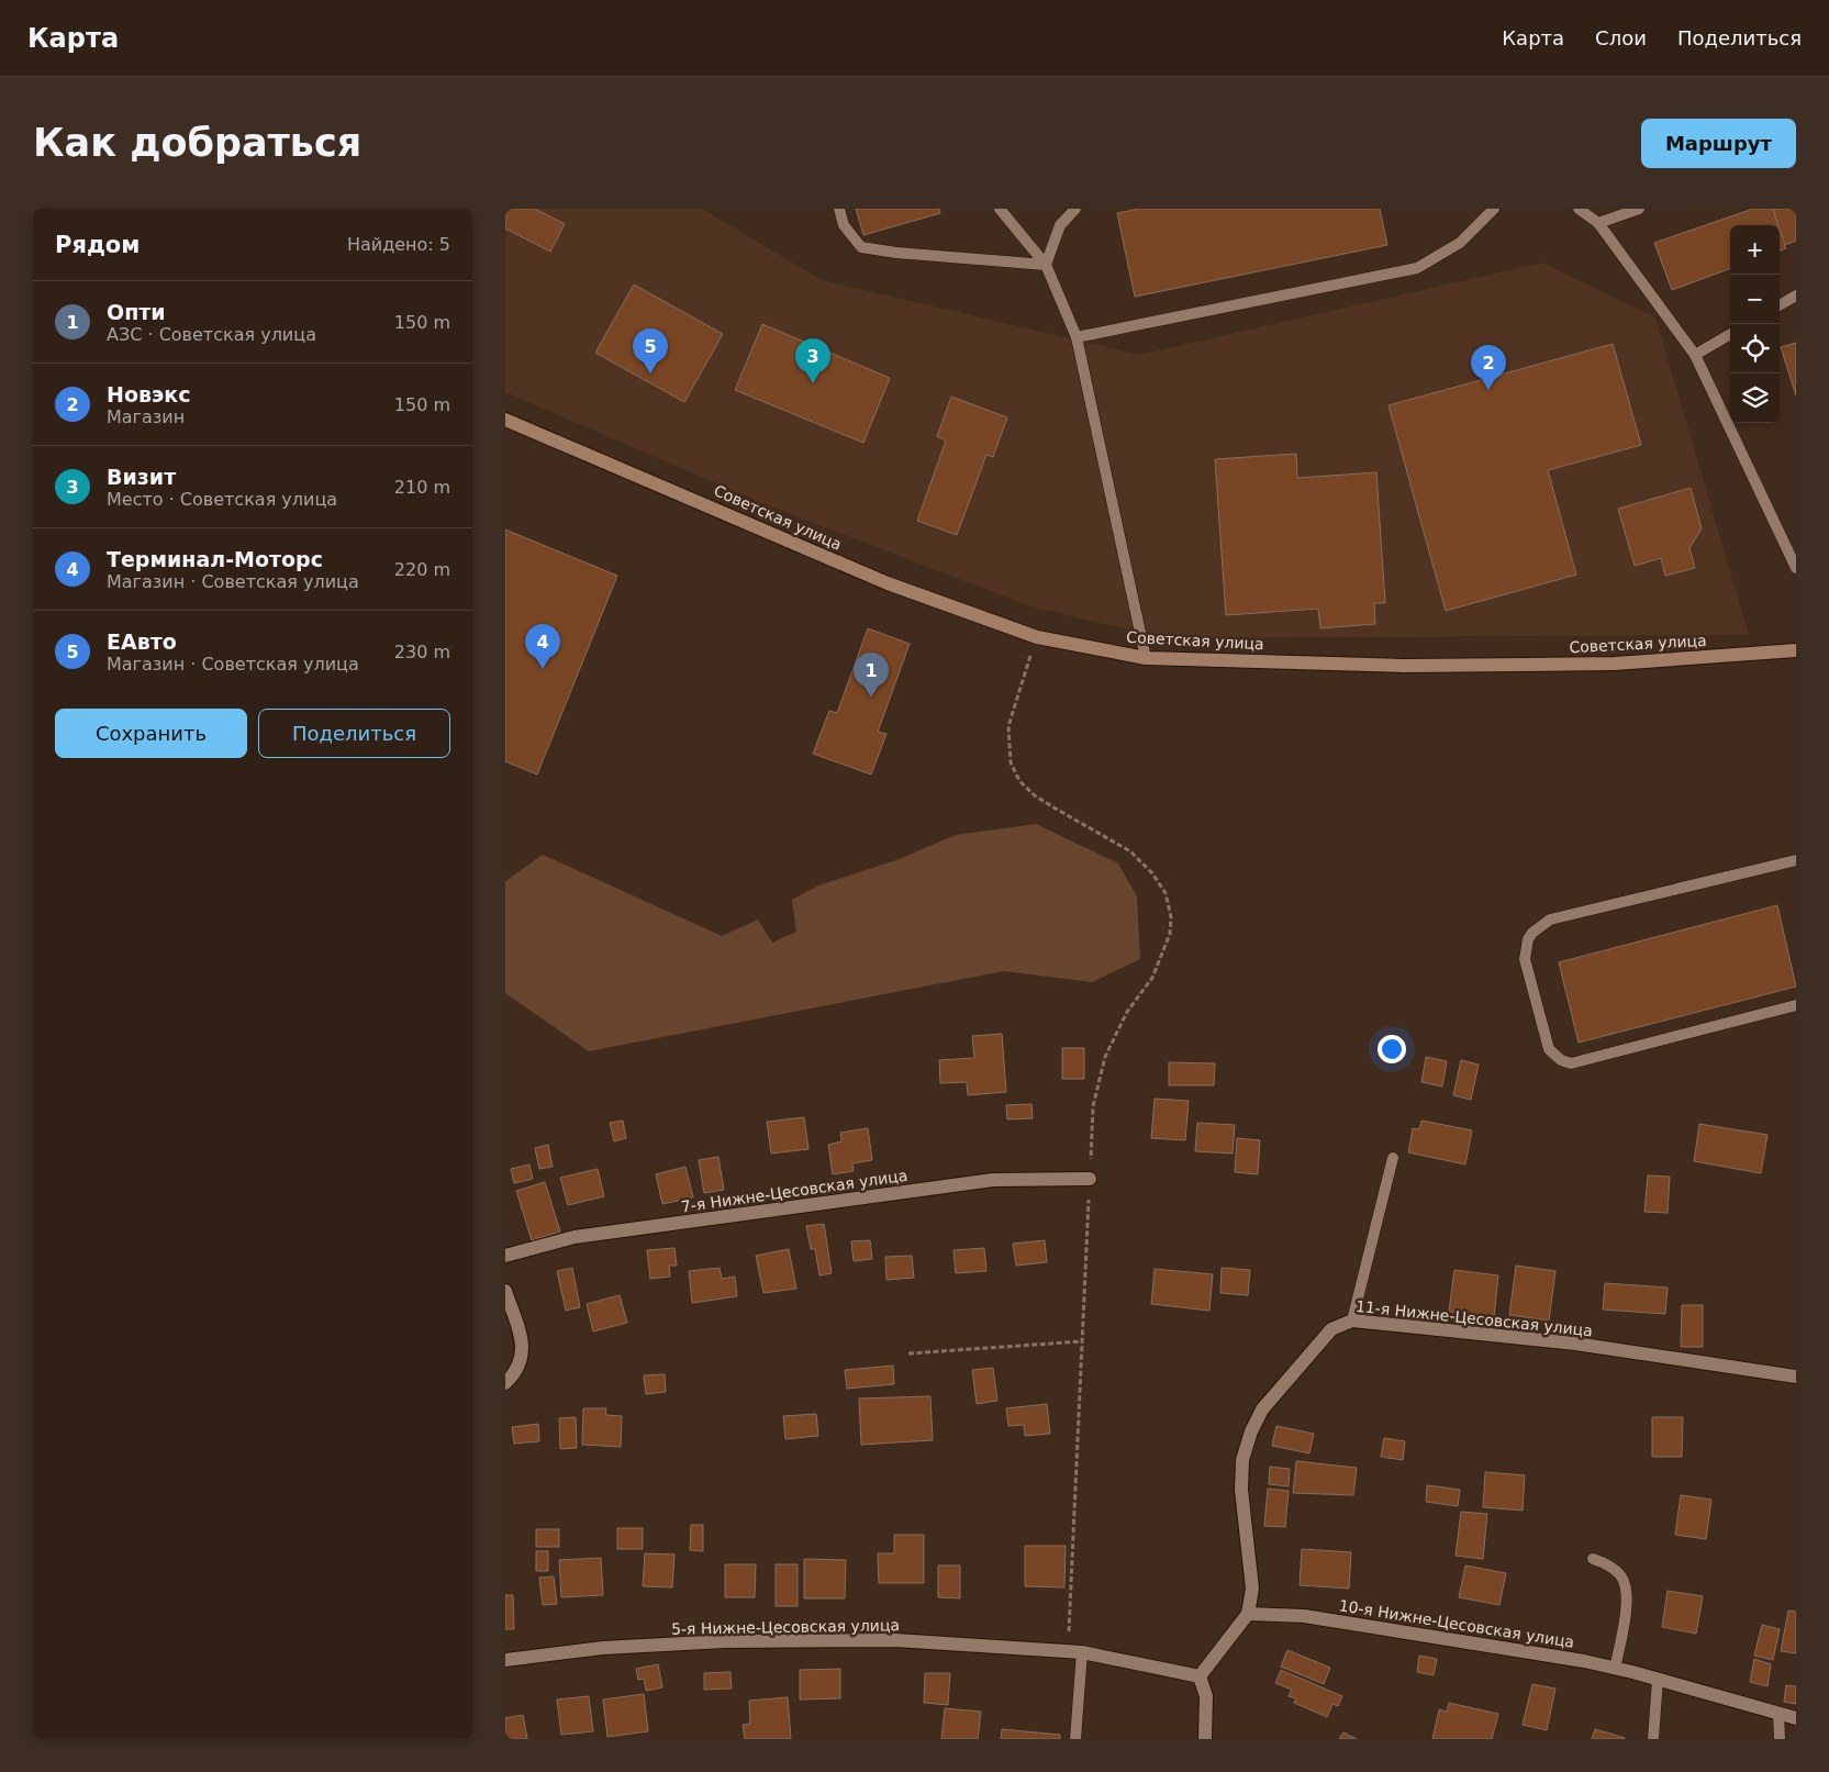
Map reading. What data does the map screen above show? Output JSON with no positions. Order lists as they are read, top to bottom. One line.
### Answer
{"streets":{"main road":["Советская улица"],"street":["7-я Нижне-Цесовская улица","11-я Нижне-Цесовская улица","10-я Нижне-Цесовская улица","5-я Нижне-Цесовская улица"]},"crossings":[["11-я Нижне-Цесовская улица","10-я Нижне-Цесовская улица"]],"page":{"header":"Карта","nav":["Карта","Слои","Поделиться"],"buttons":["Маршрут",["Сохранить","Поделиться"]],"title":"Как добраться","heading":["Рядом","Найдено: 5"],"map_buttons":["+","−"],"list":[{"mark":"1","name":"Опти","note":"АЗС · Советская улица","value":"150 m"},{"mark":"2","name":"Новэкс","note":"Магазин","value":"150 m"},{"mark":"3","name":"Визит","note":"Место · Советская улица","value":"210 m"},{"mark":"4","name":"Терминал-Моторс","note":"Магазин · Советская улица","value":"220 m"},{"mark":"5","name":"ЕАвто","note":"Магазин · Советская улица","value":"230 m"}],"pins":["5","3","2","4","1"]}}
